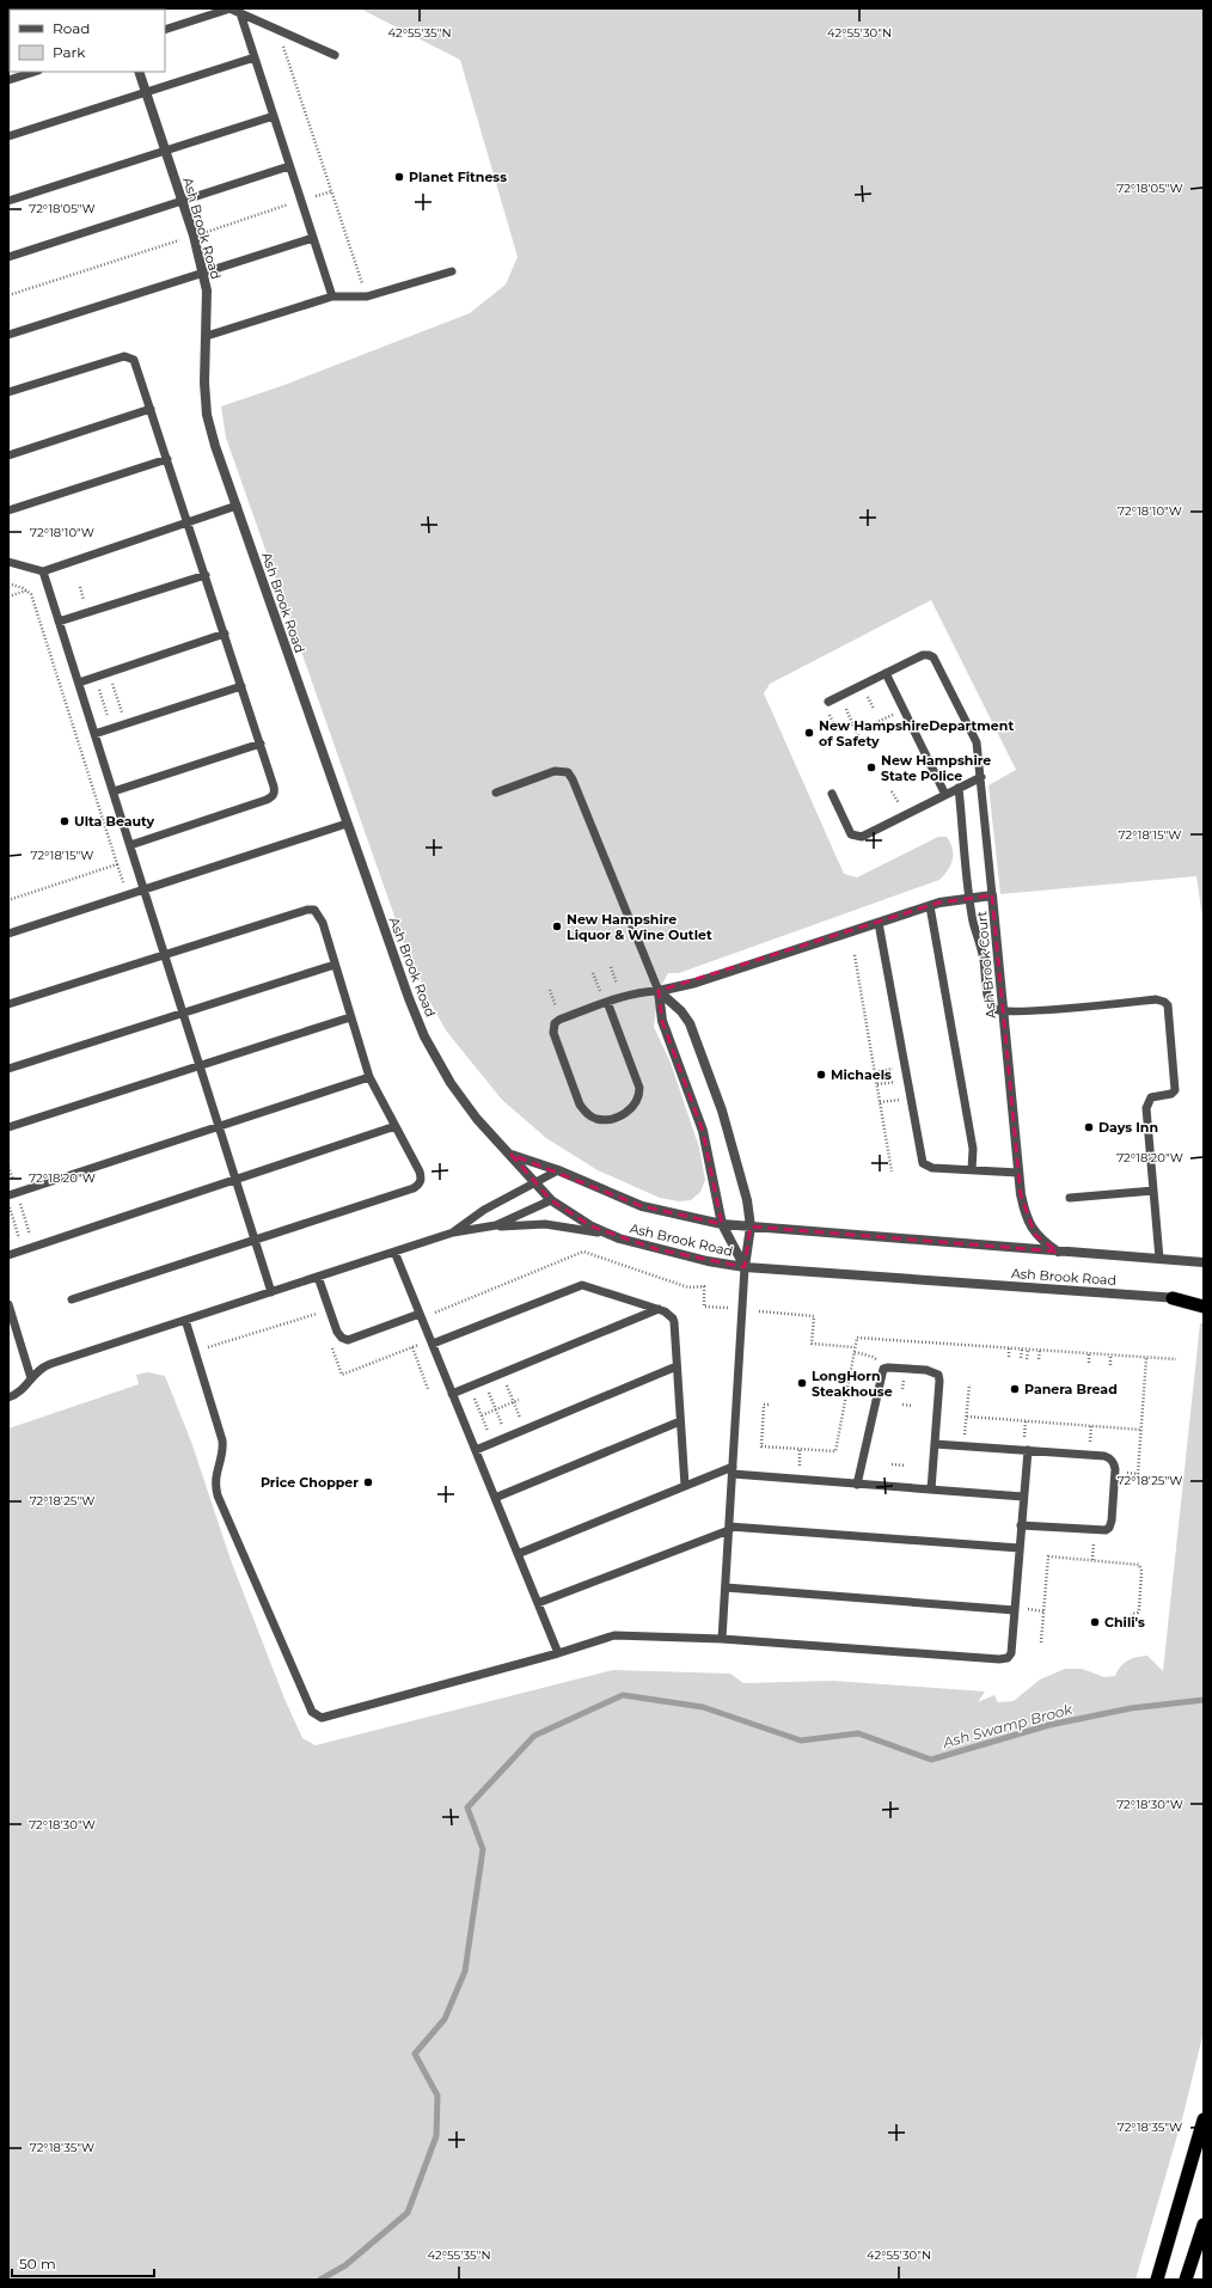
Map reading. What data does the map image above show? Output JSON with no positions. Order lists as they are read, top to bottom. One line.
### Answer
{"streets":{"street":["Ash Brook Road","Ash Brook Court"]},"water":["Ash Swamp Brook"],"places":["Planet Fitness","New HampshireDepartment of Safety","New Hampshire State Police","Ulta Beauty","New Hampshire Liquor & Wine Outlet","Michaels","Days Inn","LongHorn Steakhouse","Panera Bread","Price Chopper","Chili's"],"legend":["Road","Park"],"scale_bar":"50 m","coordinates":["42°55'35\"N","42°55'30\"N","72°18'05\"W","72°18'10\"W","72°18'15\"W","72°18'20\"W","72°18'25\"W","72°18'30\"W","72°18'35\"W"]}
